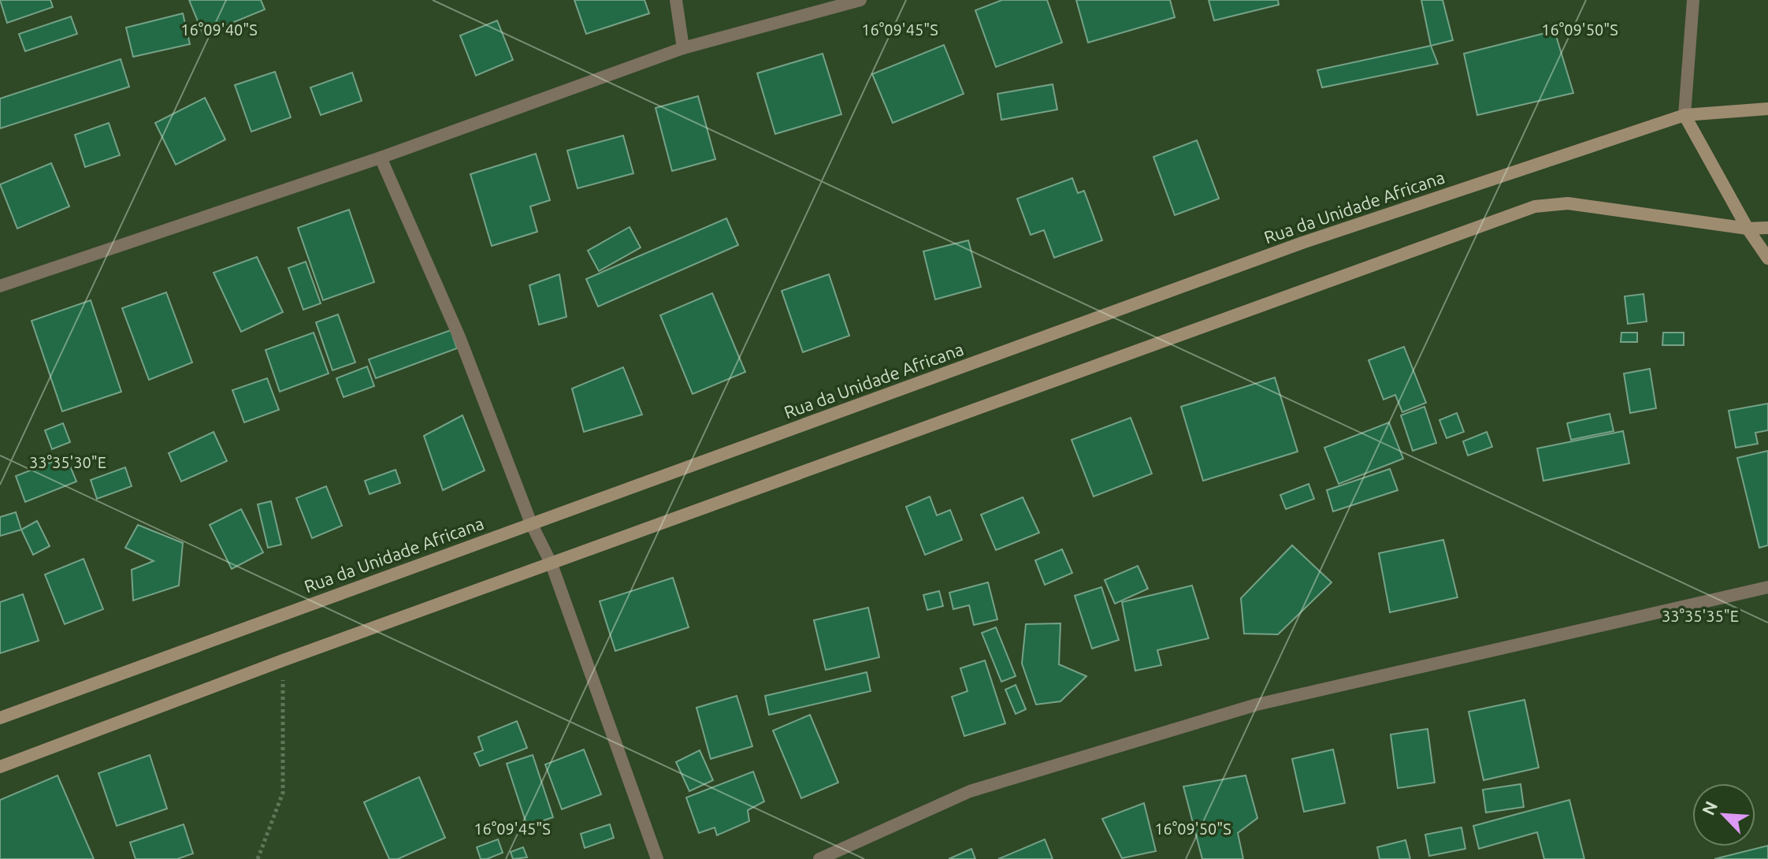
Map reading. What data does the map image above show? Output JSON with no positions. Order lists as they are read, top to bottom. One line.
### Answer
{"streets":{"street":["Rua da Unidade Africana"]},"north":"top left","coordinates":["16°09'40\"S","16°09'45\"S","16°09'50\"S","33°35'30\"E","33°35'35\"E"]}
